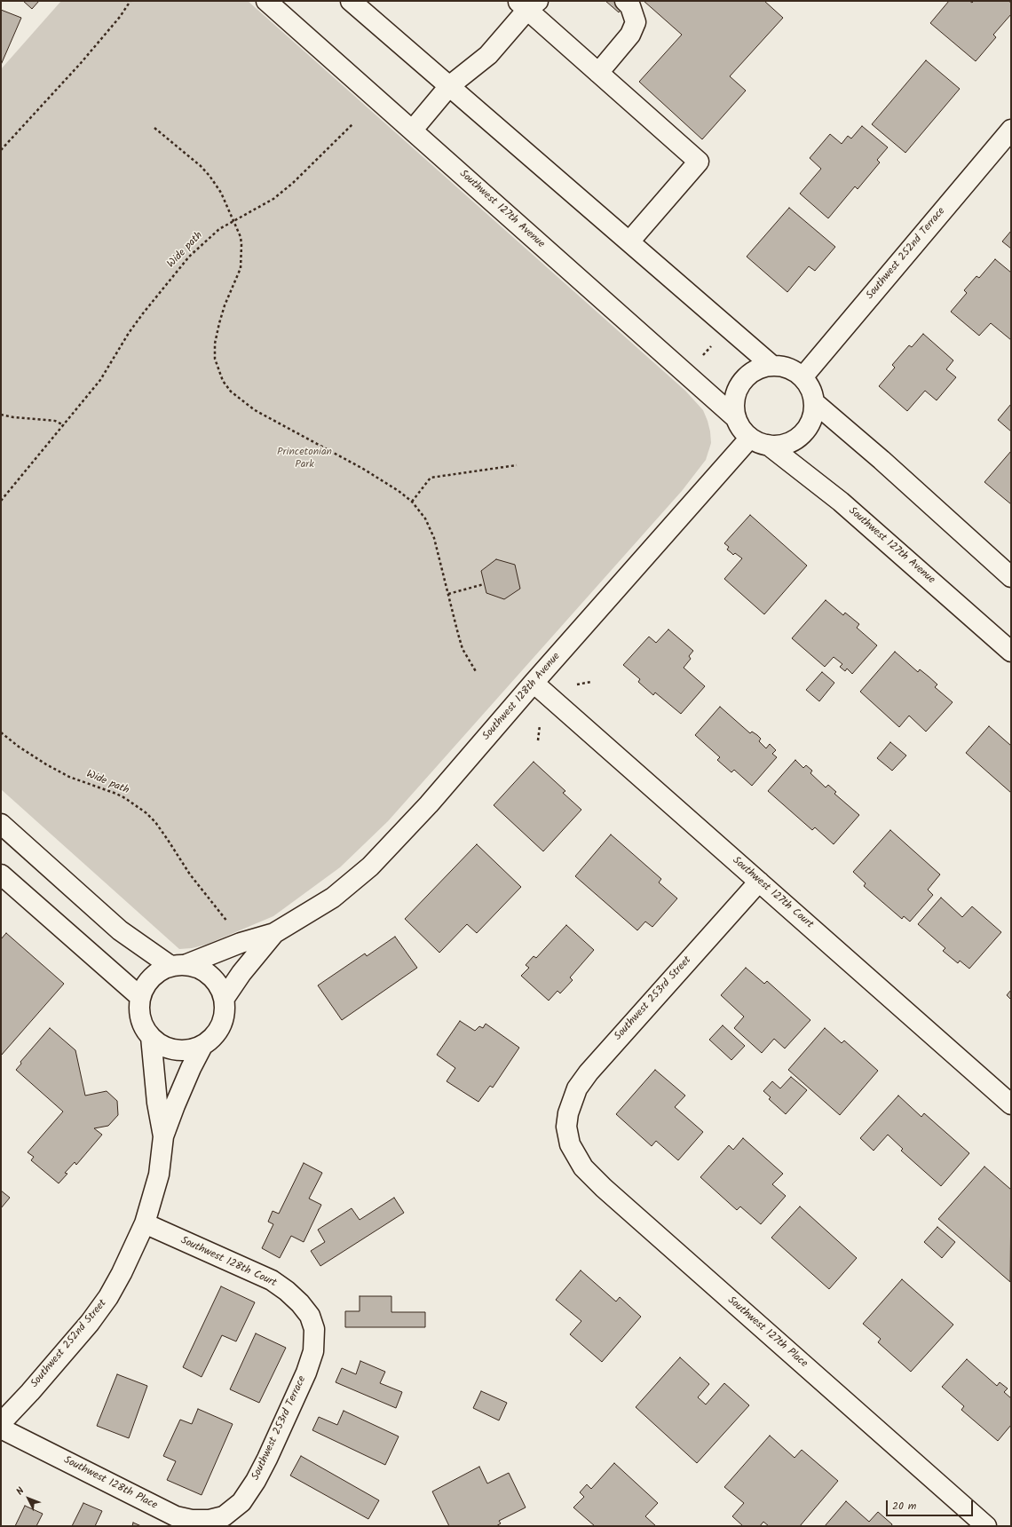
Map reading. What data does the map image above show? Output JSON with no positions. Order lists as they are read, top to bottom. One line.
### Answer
{"streets":{"street":["Southwest 127th Avenue","Southwest 252nd Terrace","Southwest 128th Avenue","Southwest 127th Court","Southwest 253rd Street","Southwest 128th Court","Southwest 127th Place","Southwest 252nd Street","Southwest 253rd Terrace","Southwest 128th Place"],"path":["Wide path"]},"crossings":[["Southwest 127th Avenue","Southwest 252nd Terrace"],["Southwest 127th Avenue","Southwest 128th Avenue"],["Southwest 252nd Terrace","Southwest 128th Avenue"],["Southwest 128th Avenue","Southwest 127th Court"],["Southwest 128th Avenue","Southwest 252nd Street"],["Southwest 127th Court","Southwest 253rd Street"],["Southwest 253rd Street","Southwest 127th Place"],["Southwest 128th Court","Southwest 252nd Street"],["Southwest 128th Court","Southwest 253rd Terrace"],["Southwest 253rd Terrace","Southwest 128th Place"]],"parks":["Princetonian Park"],"scale_bar":"20 m","north":"top left"}
